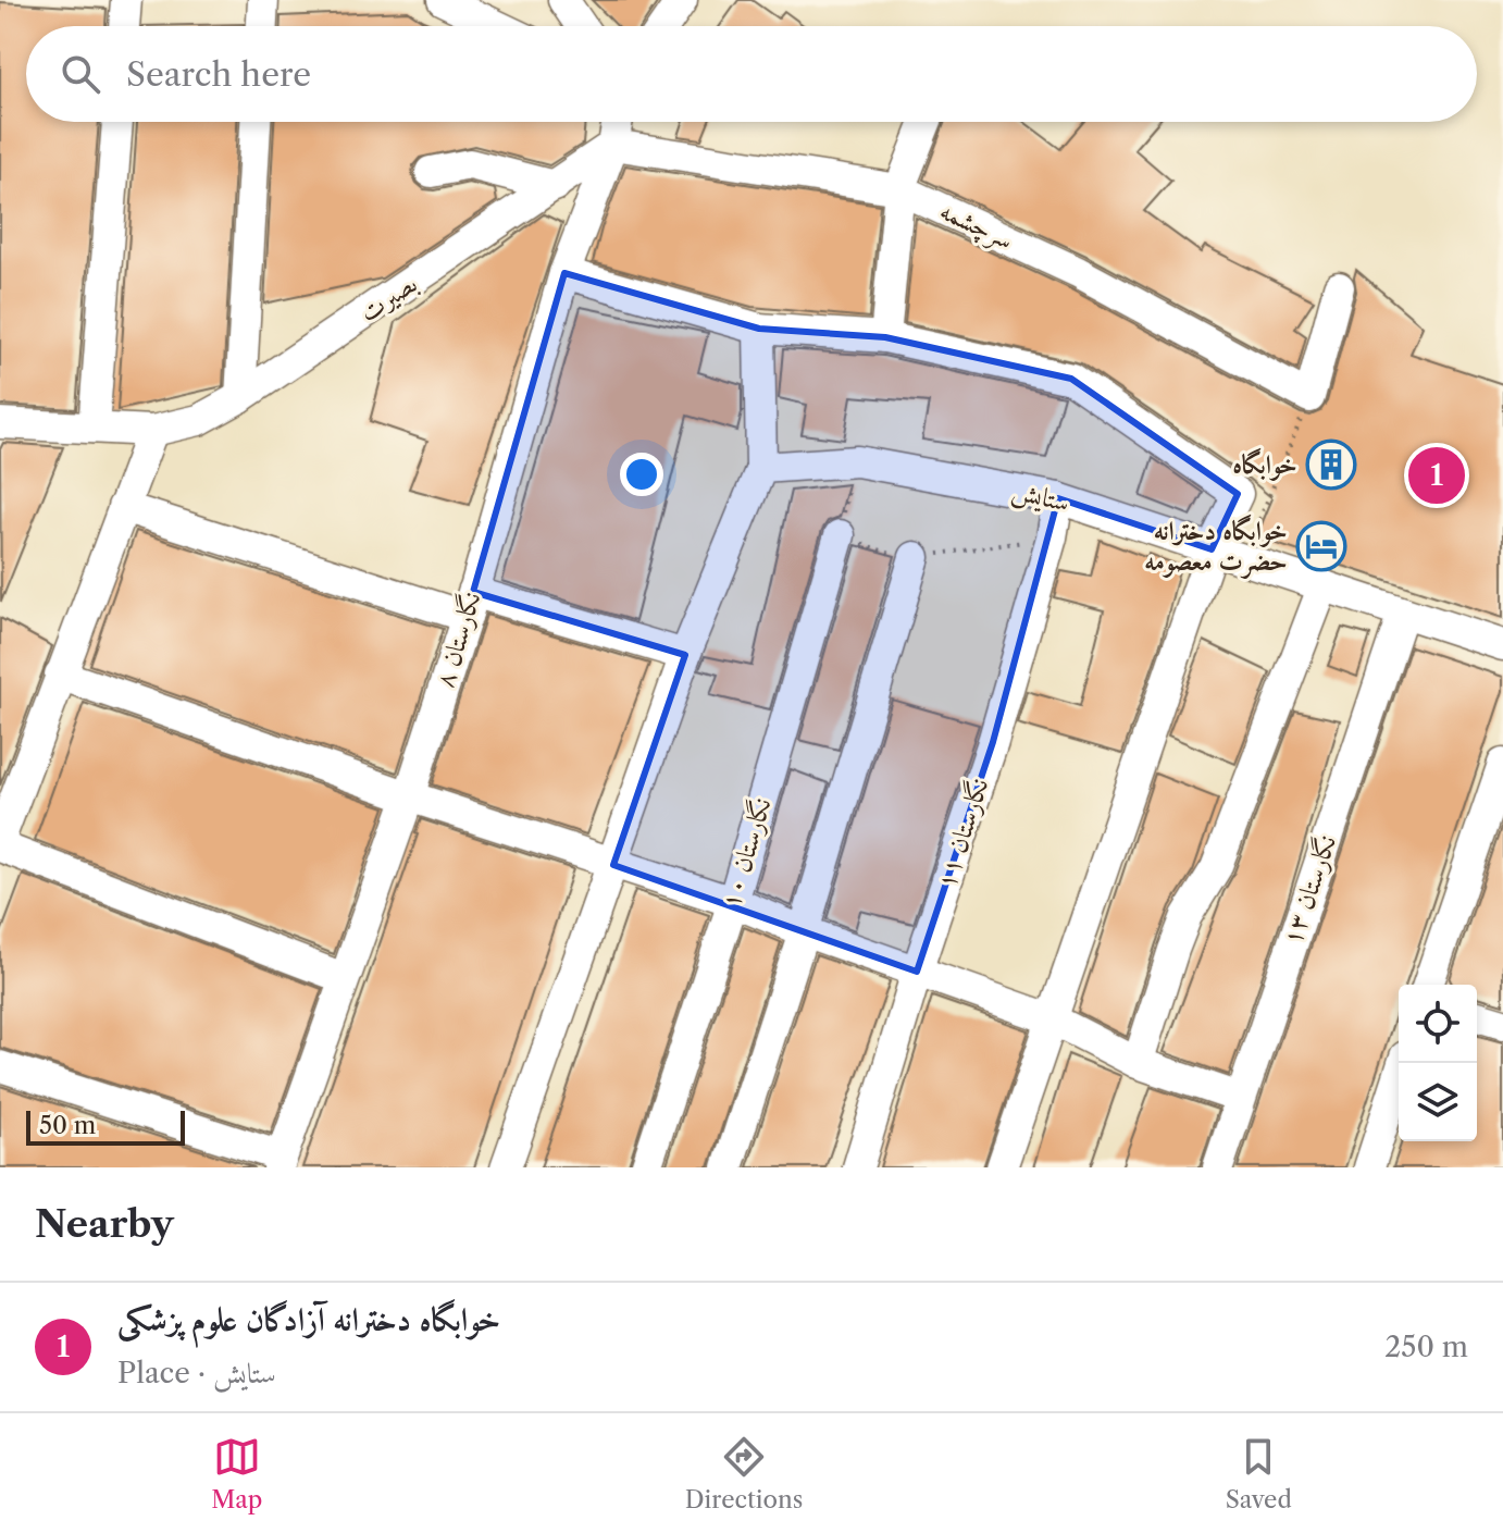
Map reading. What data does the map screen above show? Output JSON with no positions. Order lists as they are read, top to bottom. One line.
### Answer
{"streets":{"street":["سرچشمه","بصیرت","ستایش","نگارستان ۸","نگارستان ۱۱","نگارستان ۱۰","نگارستان ۱۳"]},"crossings":[["سرچشمه","بصیرت"],["سرچشمه","نگارستان ۸"],["بصیرت","نگارستان ۸"],["ستایش","نگارستان ۱۱"],["ستایش","نگارستان ۱۳"]],"places":{"building":["خوابگاه"],"hotel":["خوابگاه دخترانه حضرت معصومه"]},"scale_bar":"50 m","page":{"search":"Search here","pins":"1","scale":"50 m","heading":"Nearby","list":[{"mark":"1","name":"خوابگاه دخترانه آزادگان علوم پزشکی","note":"Place · ستایش","value":"250 m"}],"nav":["Map","Directions","Saved"]}}
